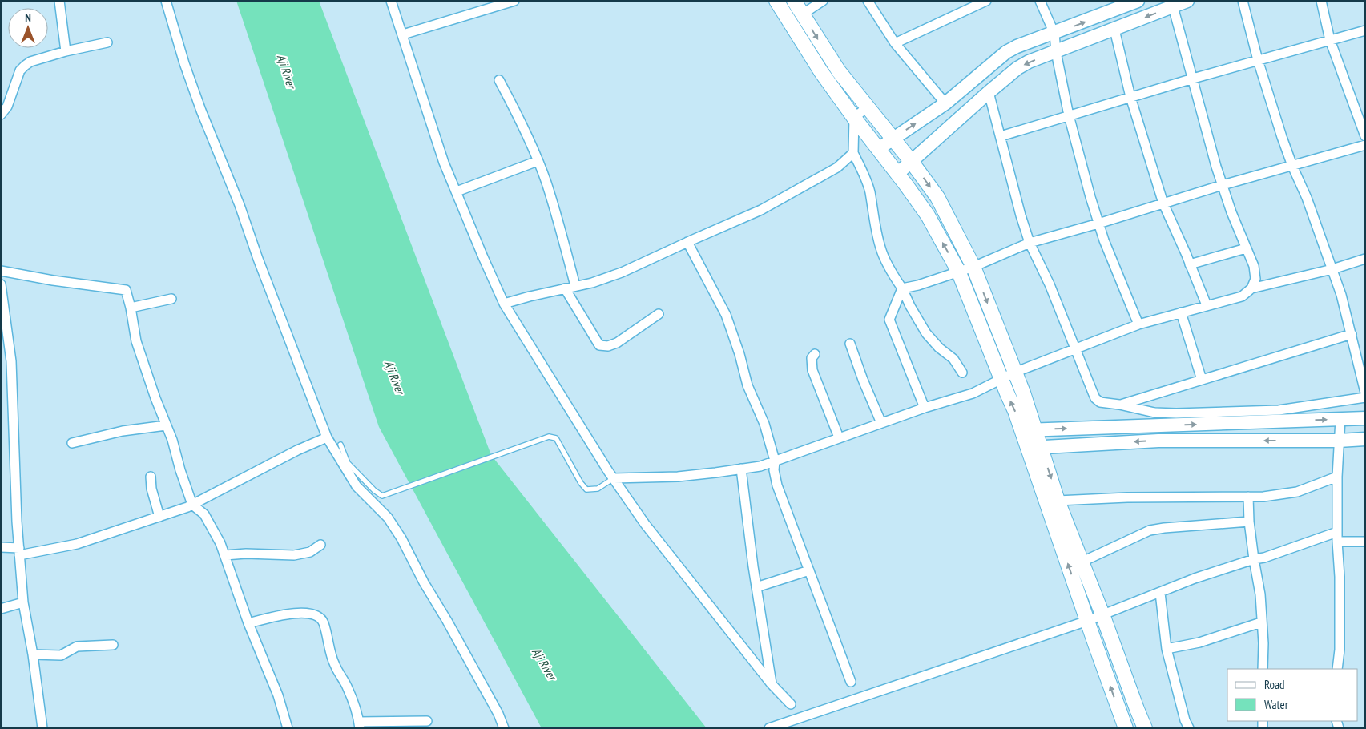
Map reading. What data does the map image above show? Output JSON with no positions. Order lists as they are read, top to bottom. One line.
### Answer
{"water":["Aji River"],"legend":["Road","Water"],"north":"top"}
